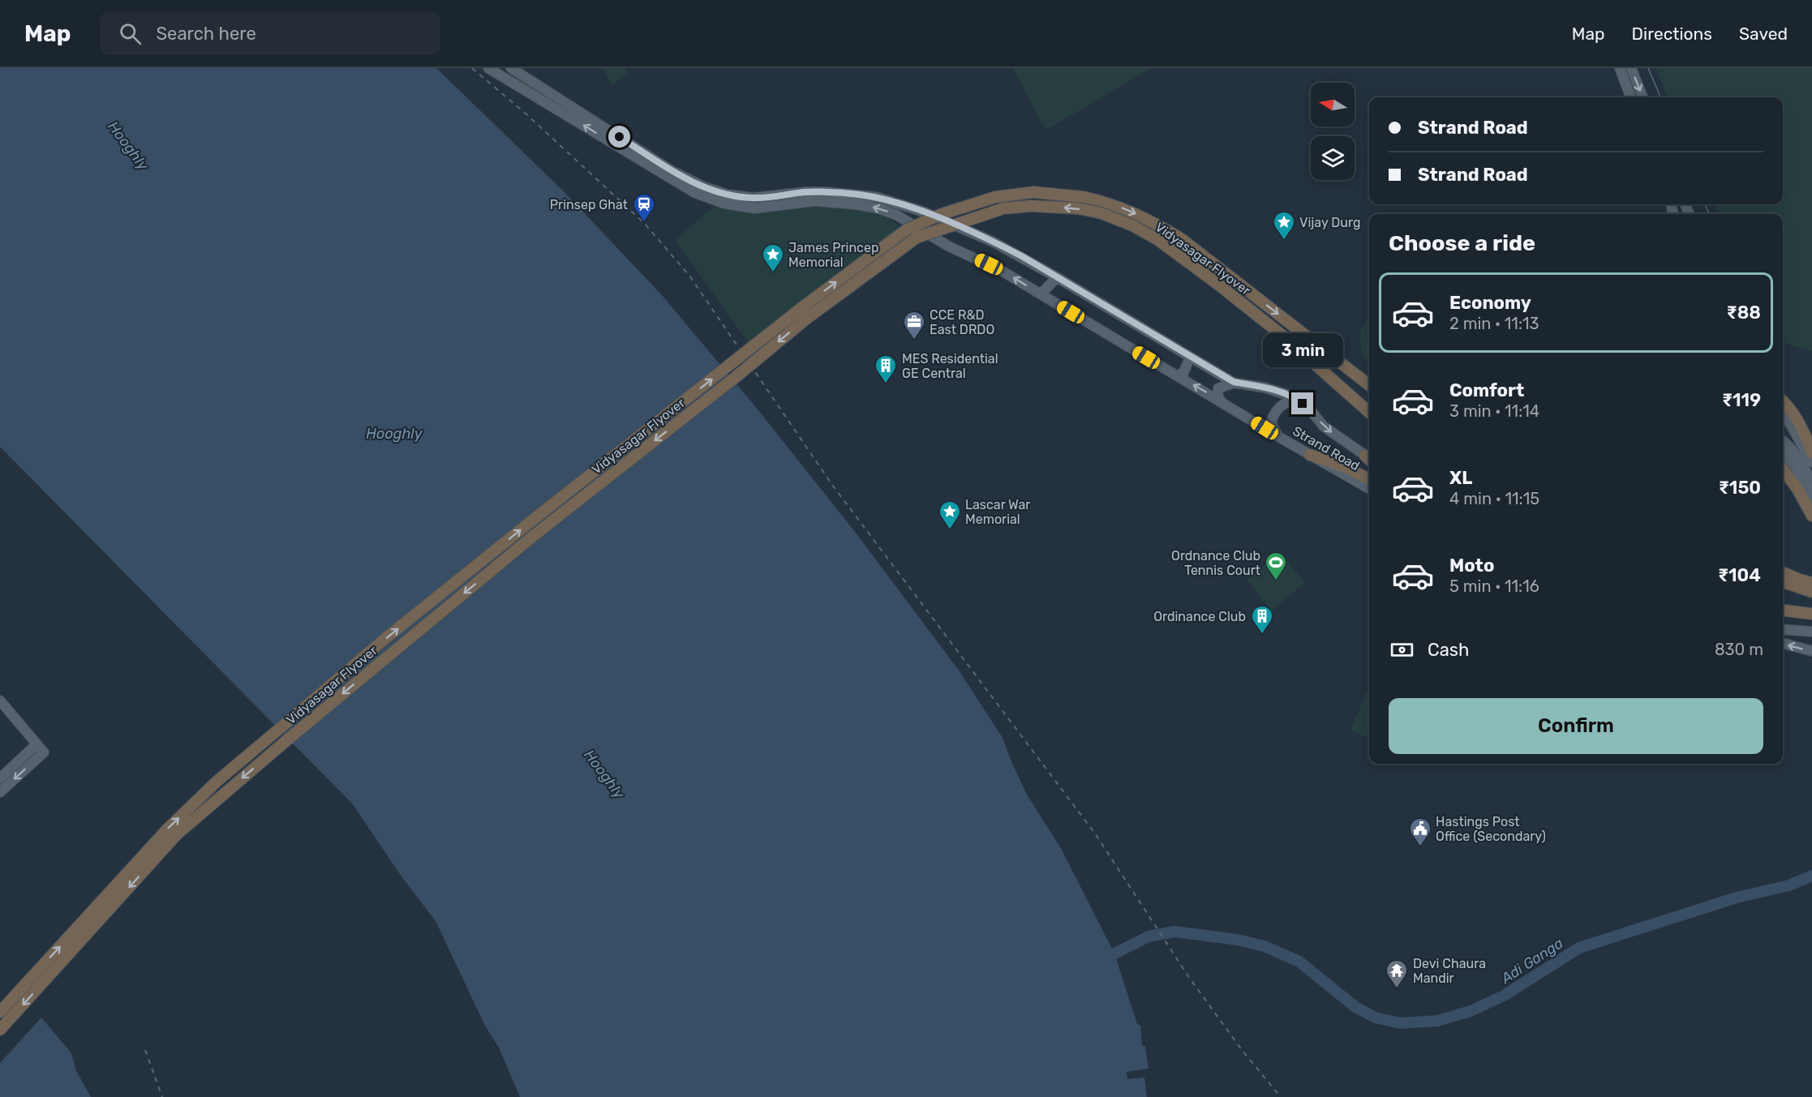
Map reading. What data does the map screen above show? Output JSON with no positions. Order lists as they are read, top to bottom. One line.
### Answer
{"streets":{"highway":["Vidyasagar Flyover"],"main road":["Strand Road"]},"water":["Hooghly","Adi Ganga"],"places":{"station":["Prinsep Ghat"],"place":["Vijay Durg","James Princep Memorial","Lascar War Memorial"],"office":["CCE R&D East DRDO"],"building":["MES Residential GE Central","Ordinance Club"],"sports":["Ordnance Club Tennis Court"],"public building":["Hastings Post Office (Secondary)"],"temple":["Devi Chaura Mandir"]},"north":"left","page":{"header":"Map","search":"Search here","nav":["Map","Directions","Saved"],"banner":["Strand Road","Strand Road"],"heading":"Choose a ride","list":[{"name":"Economy","note":"2 min · 11:13","value":"₹88"},{"name":"Comfort","note":"3 min · 11:14","value":"₹119"},{"name":"XL","note":"4 min · 11:15","value":"₹150"},{"name":"Moto","note":"5 min · 11:16","value":"₹104"}],"bubble":"3 min","pay":["Cash","830 m"],"buttons":"Confirm"}}
